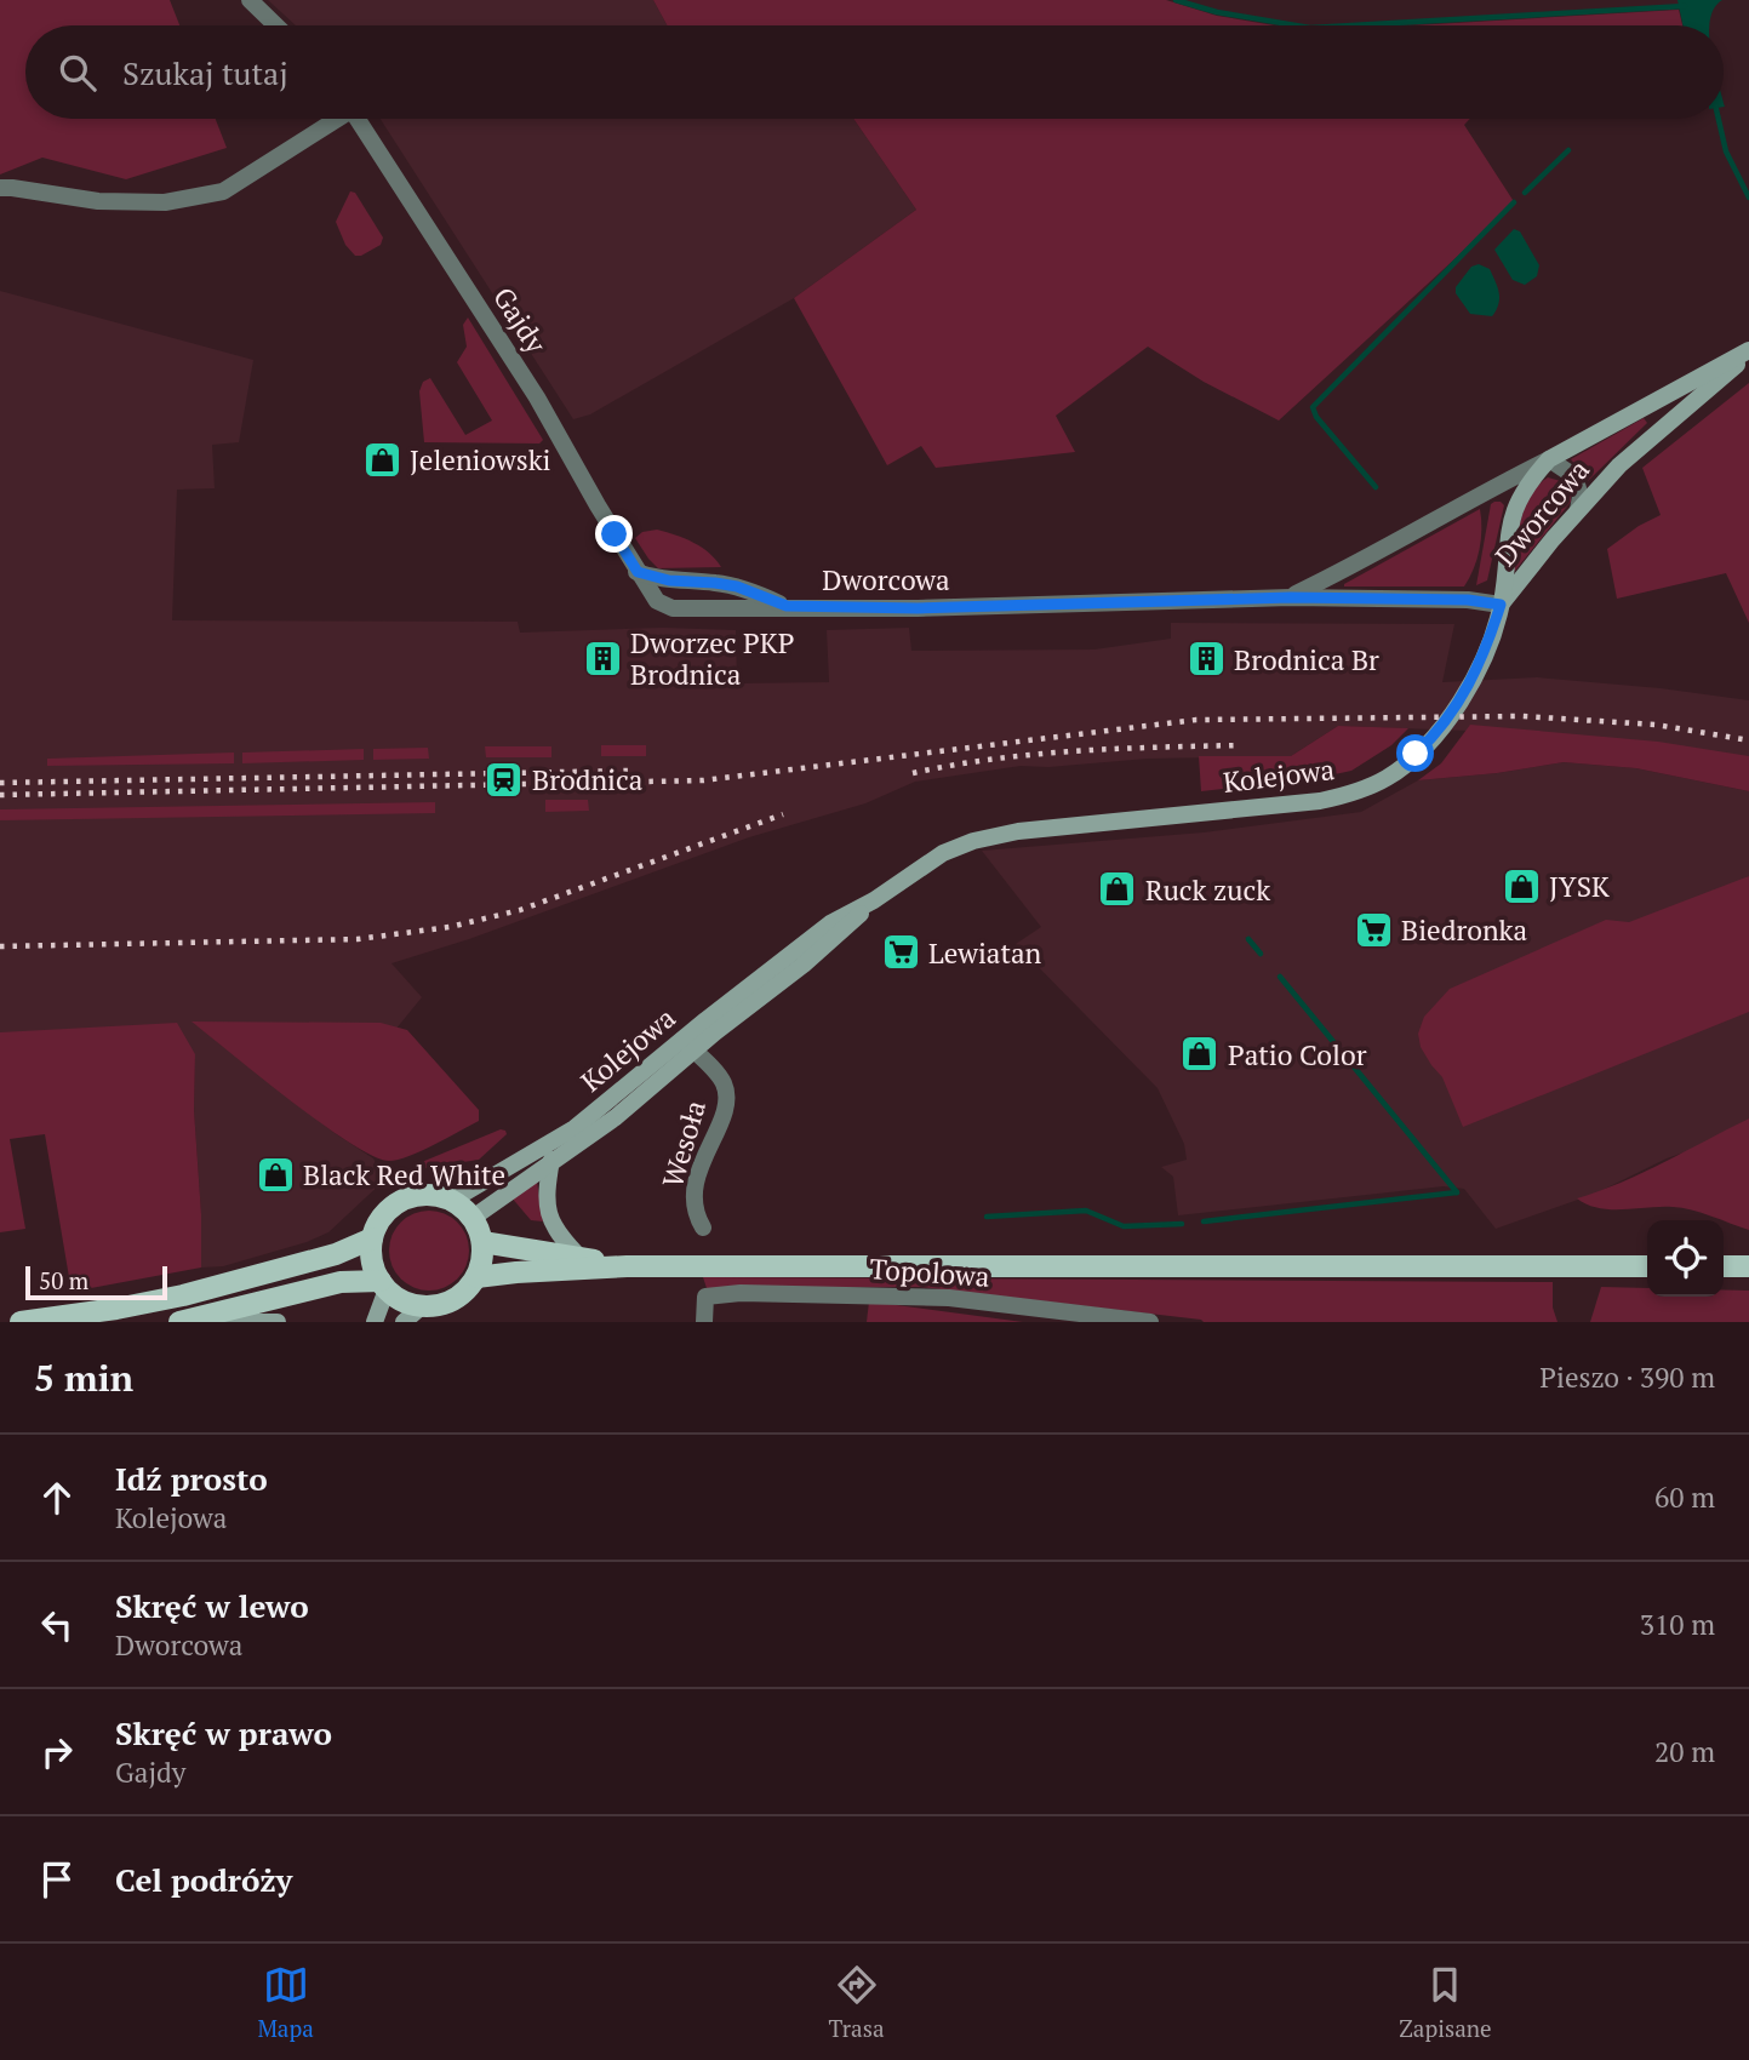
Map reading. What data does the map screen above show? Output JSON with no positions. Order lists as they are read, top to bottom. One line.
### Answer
{"streets":{"street":["Gajdy","Dworcowa","Kolejowa","Wesoła","Topolowa"]},"crossings":[["Gajdy","Dworcowa"],["Dworcowa","Kolejowa"],["Kolejowa","Wesoła"]],"places":{"shop":["Jeleniowski","JYSK","Ruck zuck","Patio Color","Black Red White"],"building":["Dworzec PKP Brodnica","Brodnica Br"],"station":["Brodnica"],"supermarket":["Biedronka","Lewiatan"]},"scale_bar":"50 m","page":{"search":"Szukaj tutaj","scale":"50 m","heading":["5 min","Pieszo · 390 m"],"list":[["Idź prosto","Kolejowa","60 m"],["Skręć w lewo","Dworcowa","310 m"],["Skręć w prawo","Gajdy","20 m"],"Cel podróży"],"nav":["Mapa","Trasa","Zapisane"]}}
